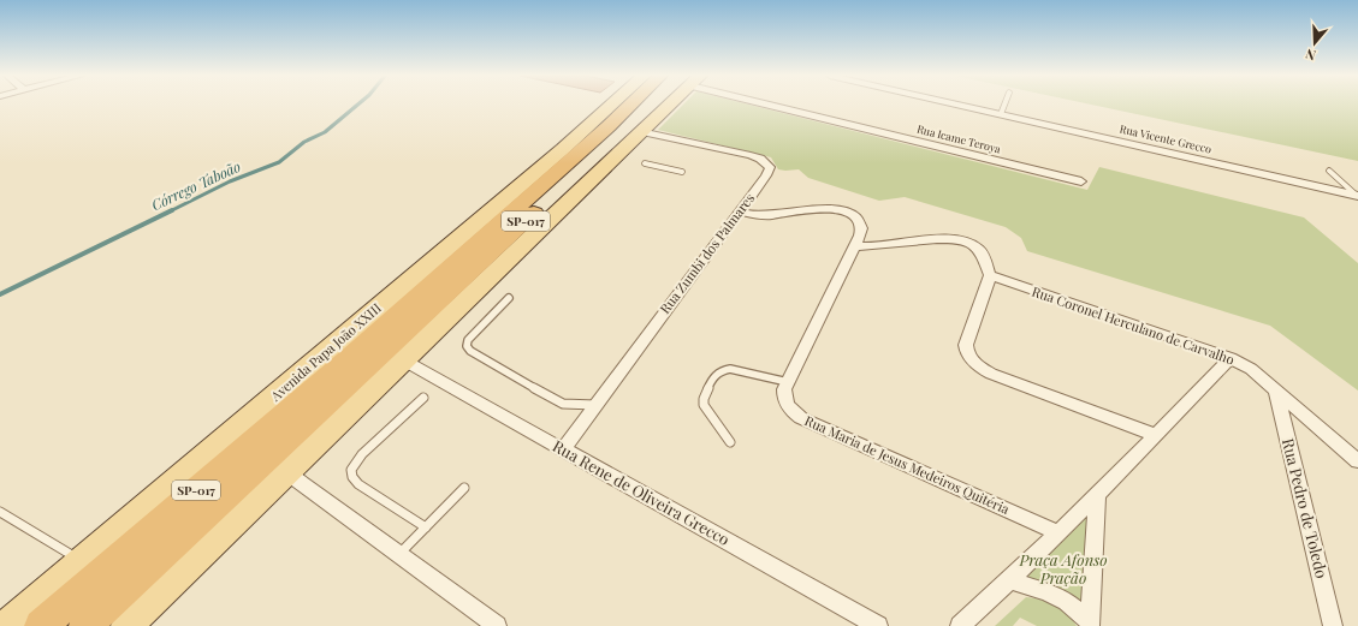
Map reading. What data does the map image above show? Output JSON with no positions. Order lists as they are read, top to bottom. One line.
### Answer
{"streets":{"highway":["SP-017","Avenida Papa João XXIII"],"street":["Rua Icame Teroya","Rua Vicente Grecco","Rua Zumbi dos Palmares","Rua Coronel Herculano de Carvalho","Rua Maria de Jesus Medeiros Quitéria","Rua Rene de Oliveira Grecco","Rua Pedro de Toledo"]},"crossings":[["Rua Zumbi dos Palmares","Rua Rene de Oliveira Grecco"],["Rua Coronel Herculano de Carvalho","Rua Pedro de Toledo"]],"water":["Córrego Taboão"],"parks":["Praça Afonso Pração"],"north":"bottom"}
